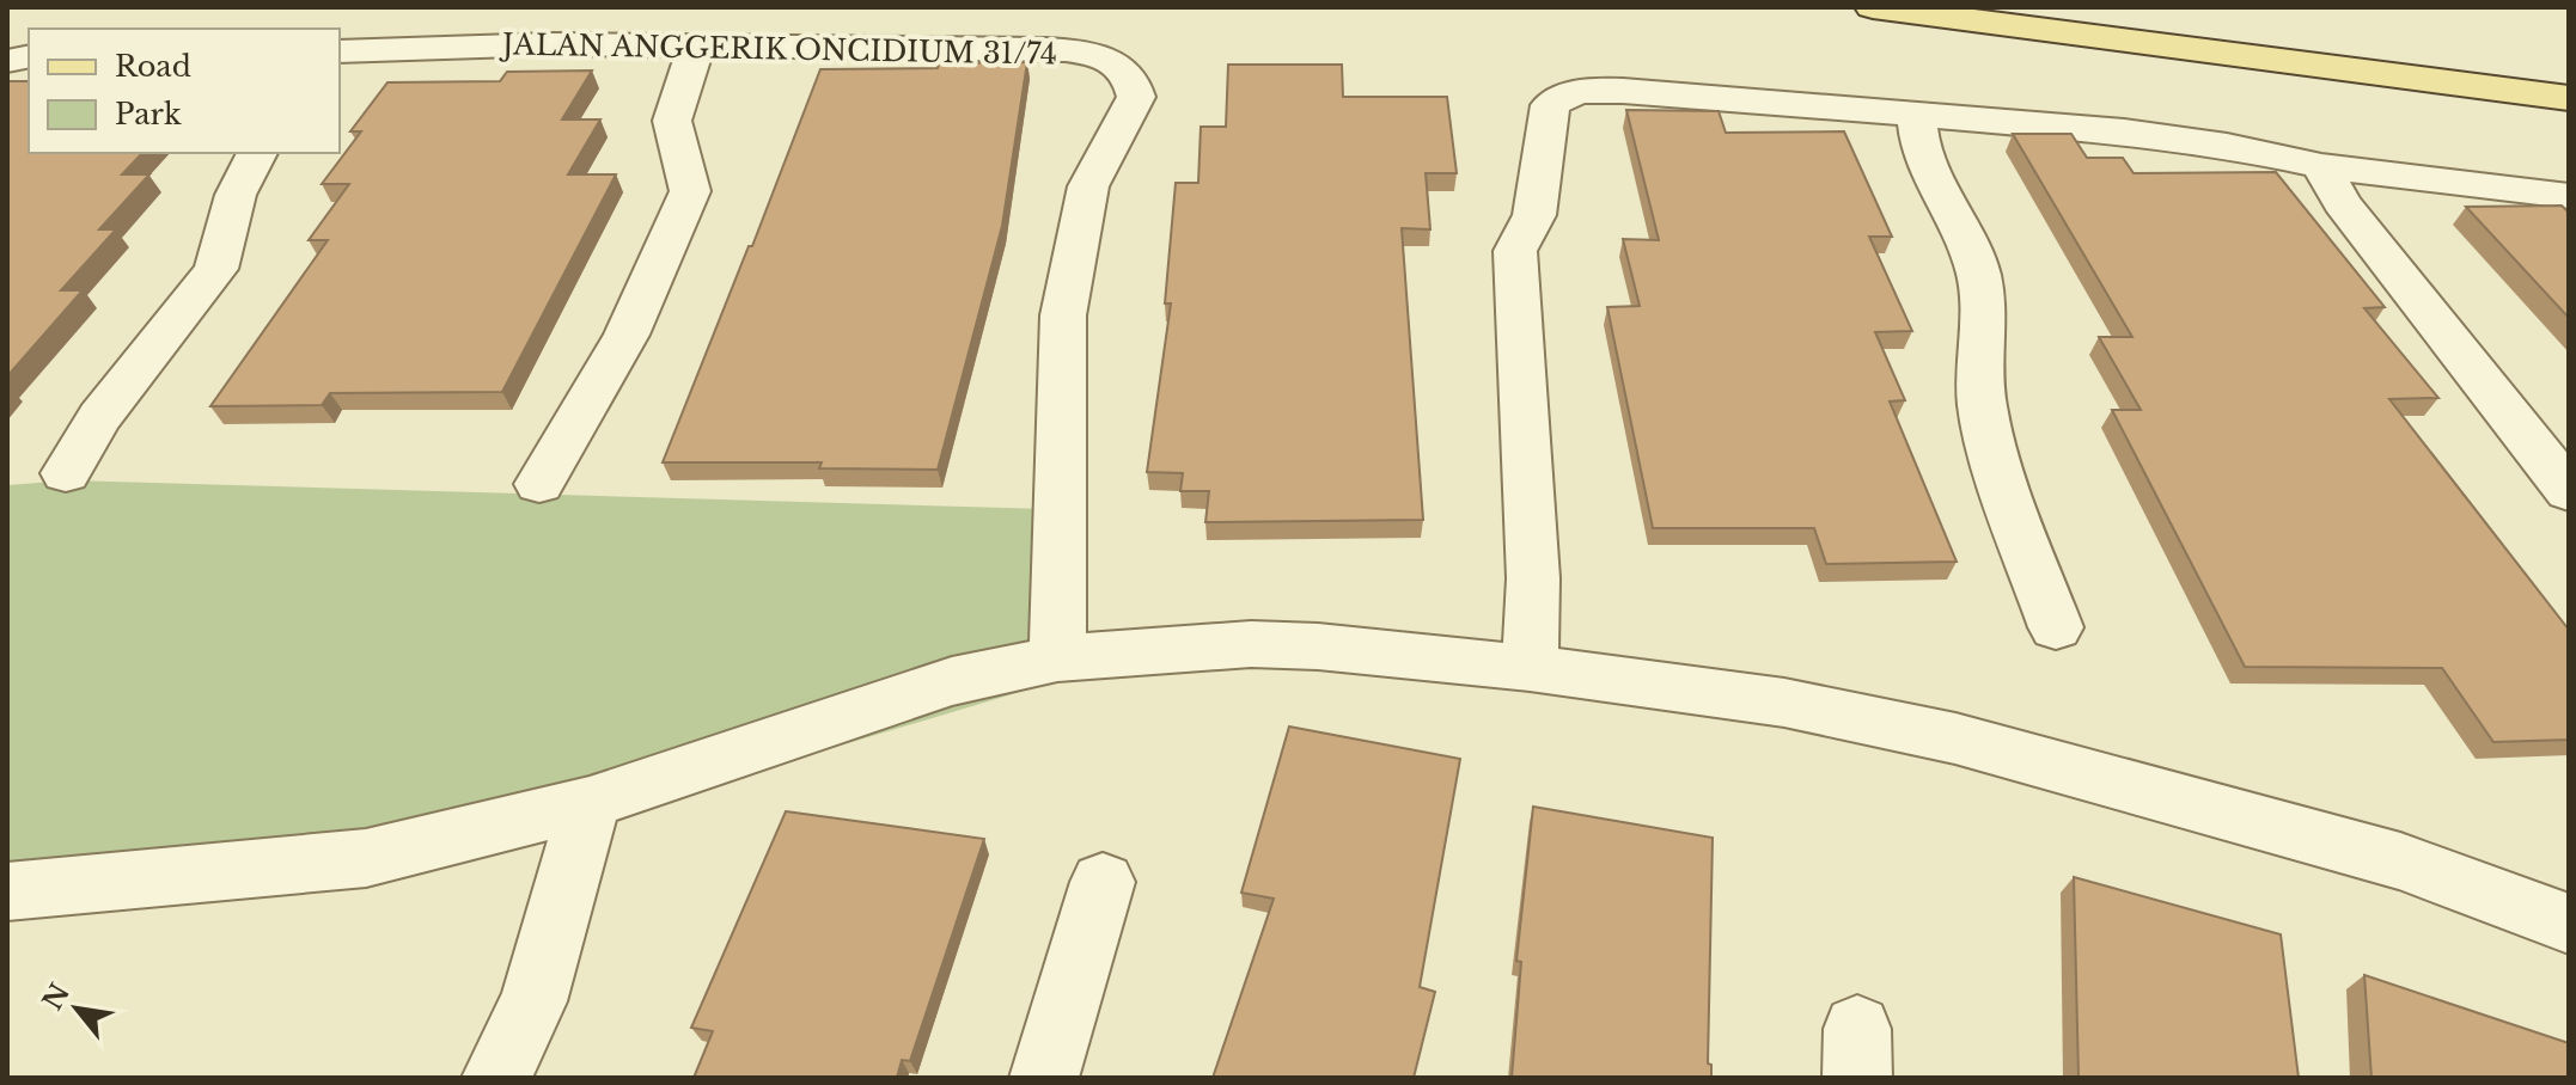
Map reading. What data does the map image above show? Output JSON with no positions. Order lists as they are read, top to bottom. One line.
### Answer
{"streets":{"street":["JALAN ANGGERIK ONCIDIUM 31/74"]},"legend":["Road","Park"],"north":"top left"}
